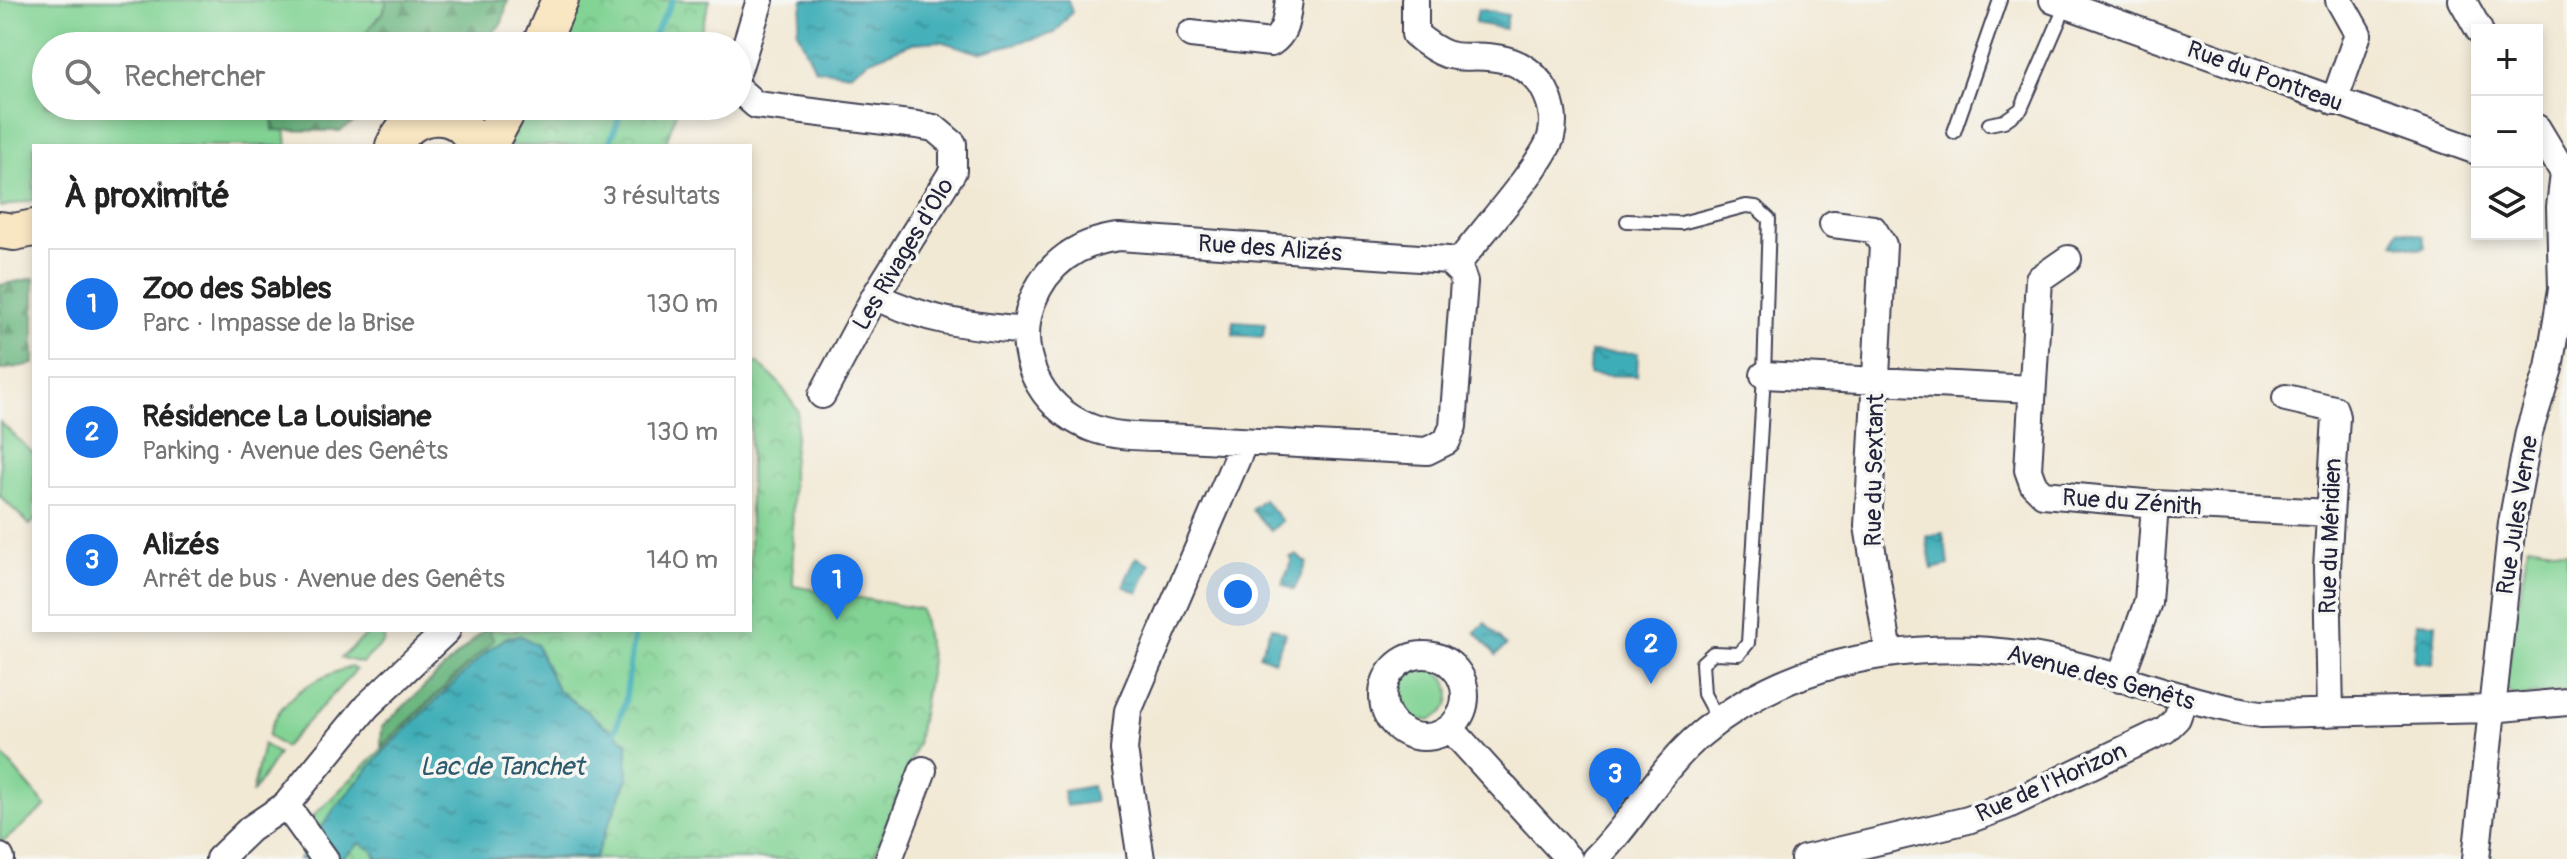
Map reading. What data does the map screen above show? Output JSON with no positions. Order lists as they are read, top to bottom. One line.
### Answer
{"streets":{"street":["Rue du Pontreau","Rue des Alizés","Les Rivages d'Olo","Rue du Sextant","Rue du Zénith","Rue Jules Verne","Rue du Méridien","Avenue des Genêts","Rue de l'Horizon"]},"crossings":[["Rue du Sextant","Avenue des Genêts"],["Rue du Zénith","Rue du Méridien"],["Rue Jules Verne","Avenue des Genêts"],["Rue du Méridien","Avenue des Genêts"],["Avenue des Genêts","Rue de l'Horizon"]],"water":["Lac de Tanchet"],"page":{"map_buttons":["+","−"],"search":"Rechercher","heading":["À proximité","3 résultats"],"list":[{"mark":"1","name":"Zoo des Sables","note":"Parc · Impasse de la Brise","value":"130 m"},{"mark":"2","name":"Résidence La Louisiane","note":"Parking · Avenue des Genêts","value":"130 m"},{"mark":"3","name":"Alizés","note":"Arrêt de bus · Avenue des Genêts","value":"140 m"}],"pins":["1","2","3"]}}
